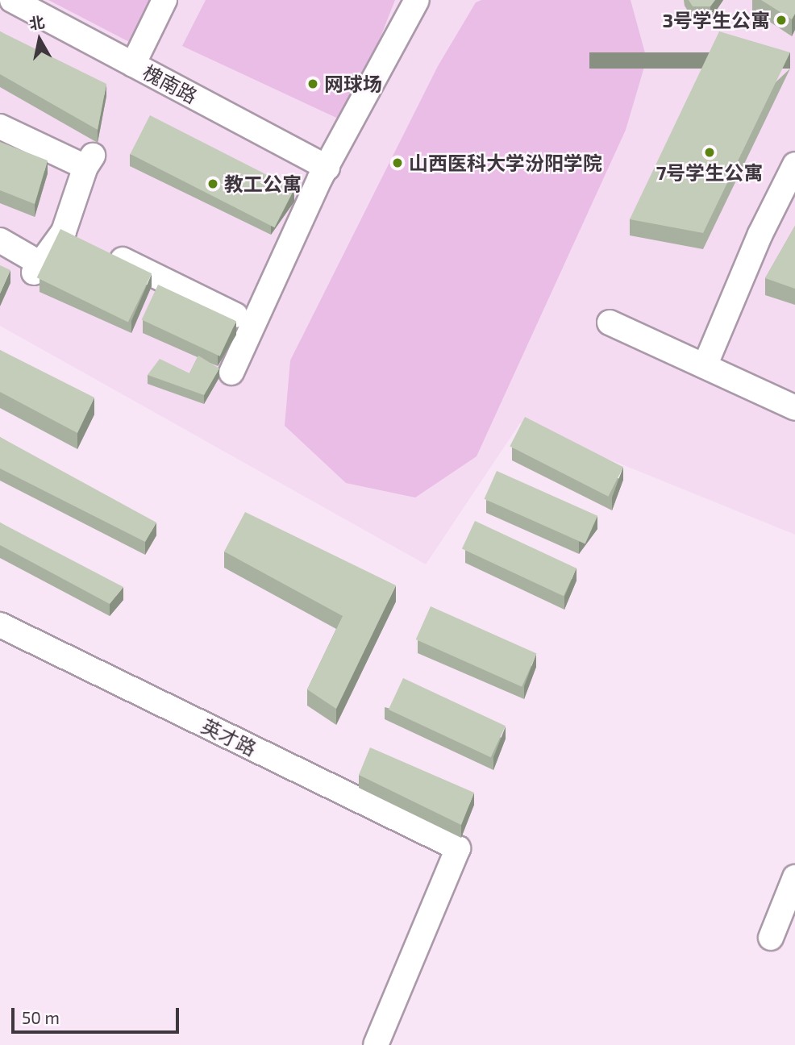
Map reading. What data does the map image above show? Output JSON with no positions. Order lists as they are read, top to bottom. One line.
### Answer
{"streets":{"street":["槐南路","英才路"]},"places":["3号学生公寓","网球场","7号学生公寓","山西医科大学汾阳学院","教工公寓"],"scale_bar":"50 m","north":"top"}
